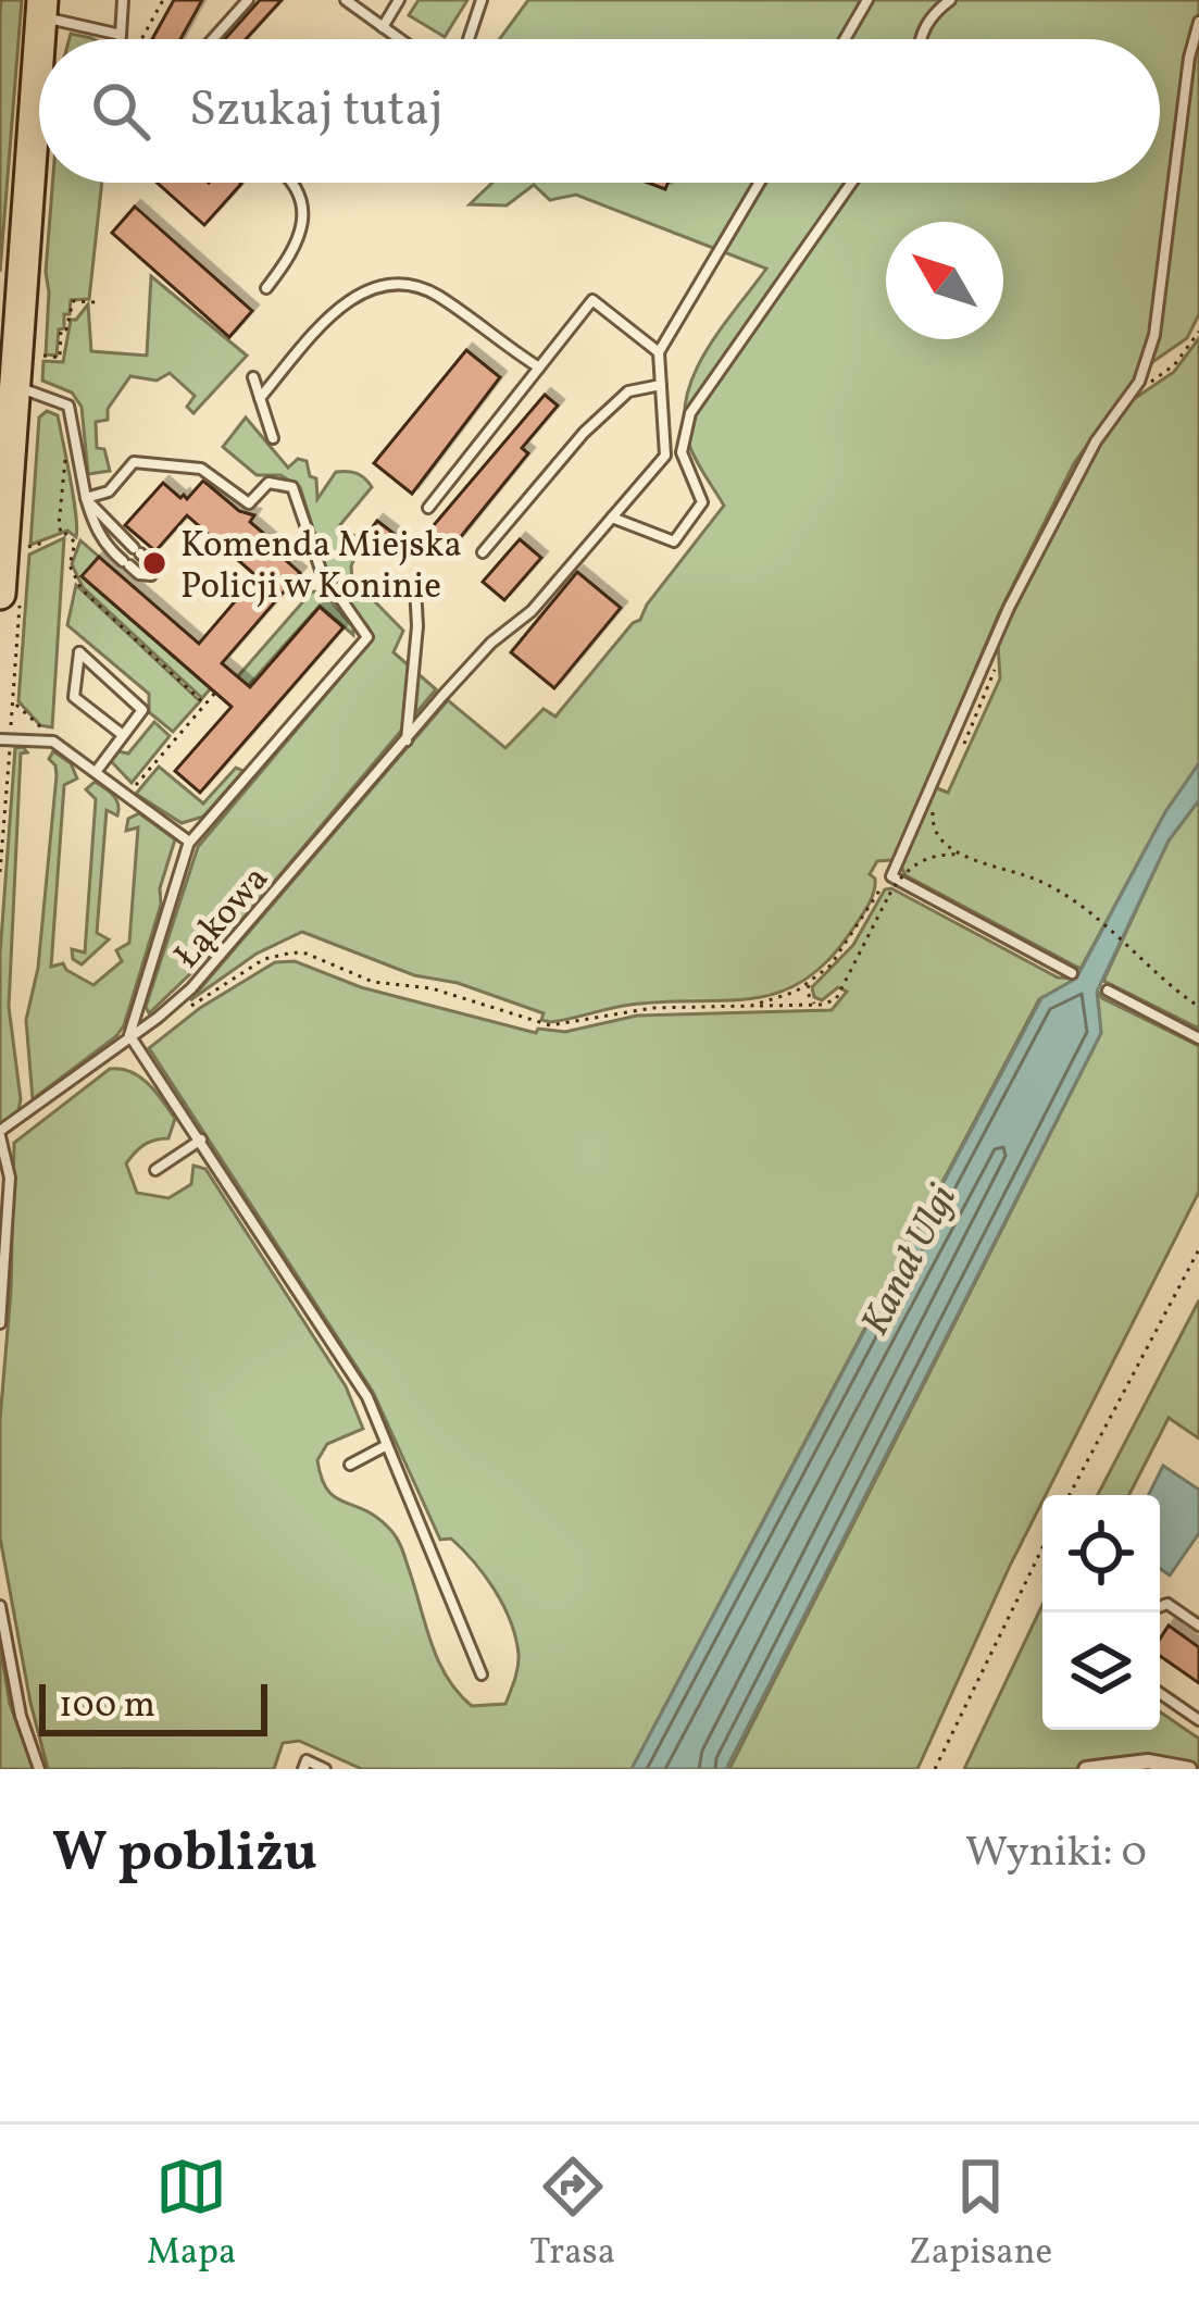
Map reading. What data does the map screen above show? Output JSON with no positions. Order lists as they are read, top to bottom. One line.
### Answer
{"streets":{"lane":["Łąkowa"]},"water":["Kanał Ulgi"],"places":["Komenda Miejska Policji w Koninie"],"scale_bar":"100 m","north":"top left","page":{"search":"Szukaj tutaj","scale":"100 m","heading":["W pobliżu","Wyniki: 0"],"nav":["Mapa","Trasa","Zapisane"]}}
